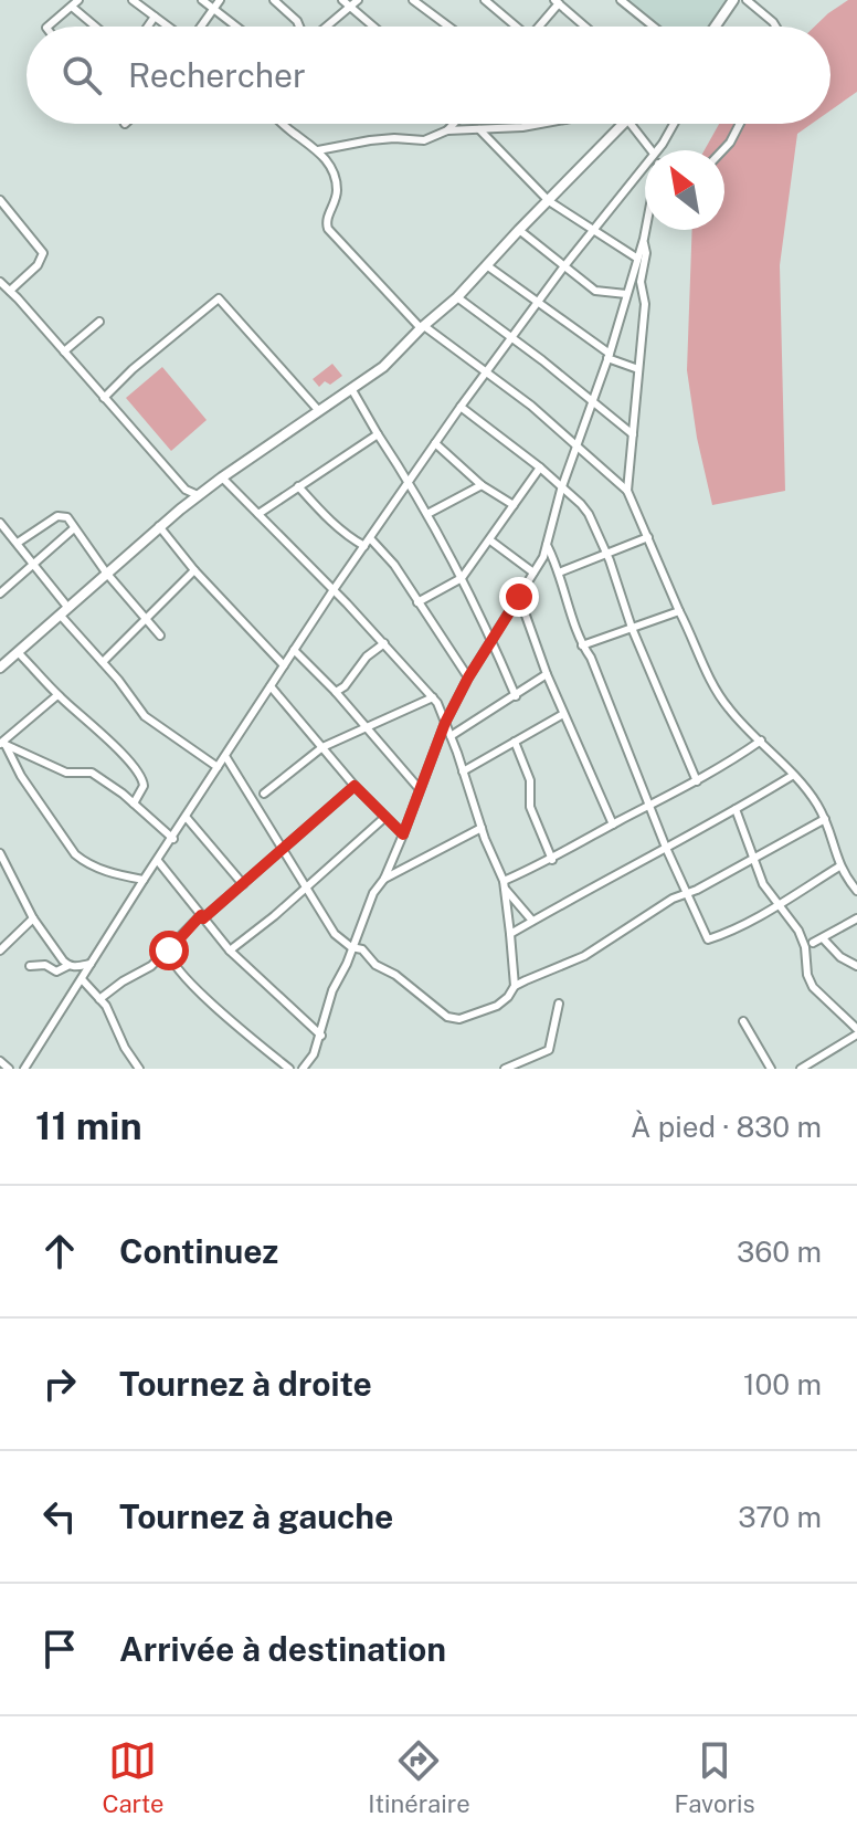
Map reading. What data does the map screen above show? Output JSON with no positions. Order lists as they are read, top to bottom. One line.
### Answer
{"north":"top left","page":{"search":"Rechercher","heading":["11 min","À pied · 830 m"],"list":[["Continuez","360 m"],["Tournez à droite","100 m"],["Tournez à gauche","370 m"],"Arrivée à destination"],"nav":["Carte","Itinéraire","Favoris"]}}
